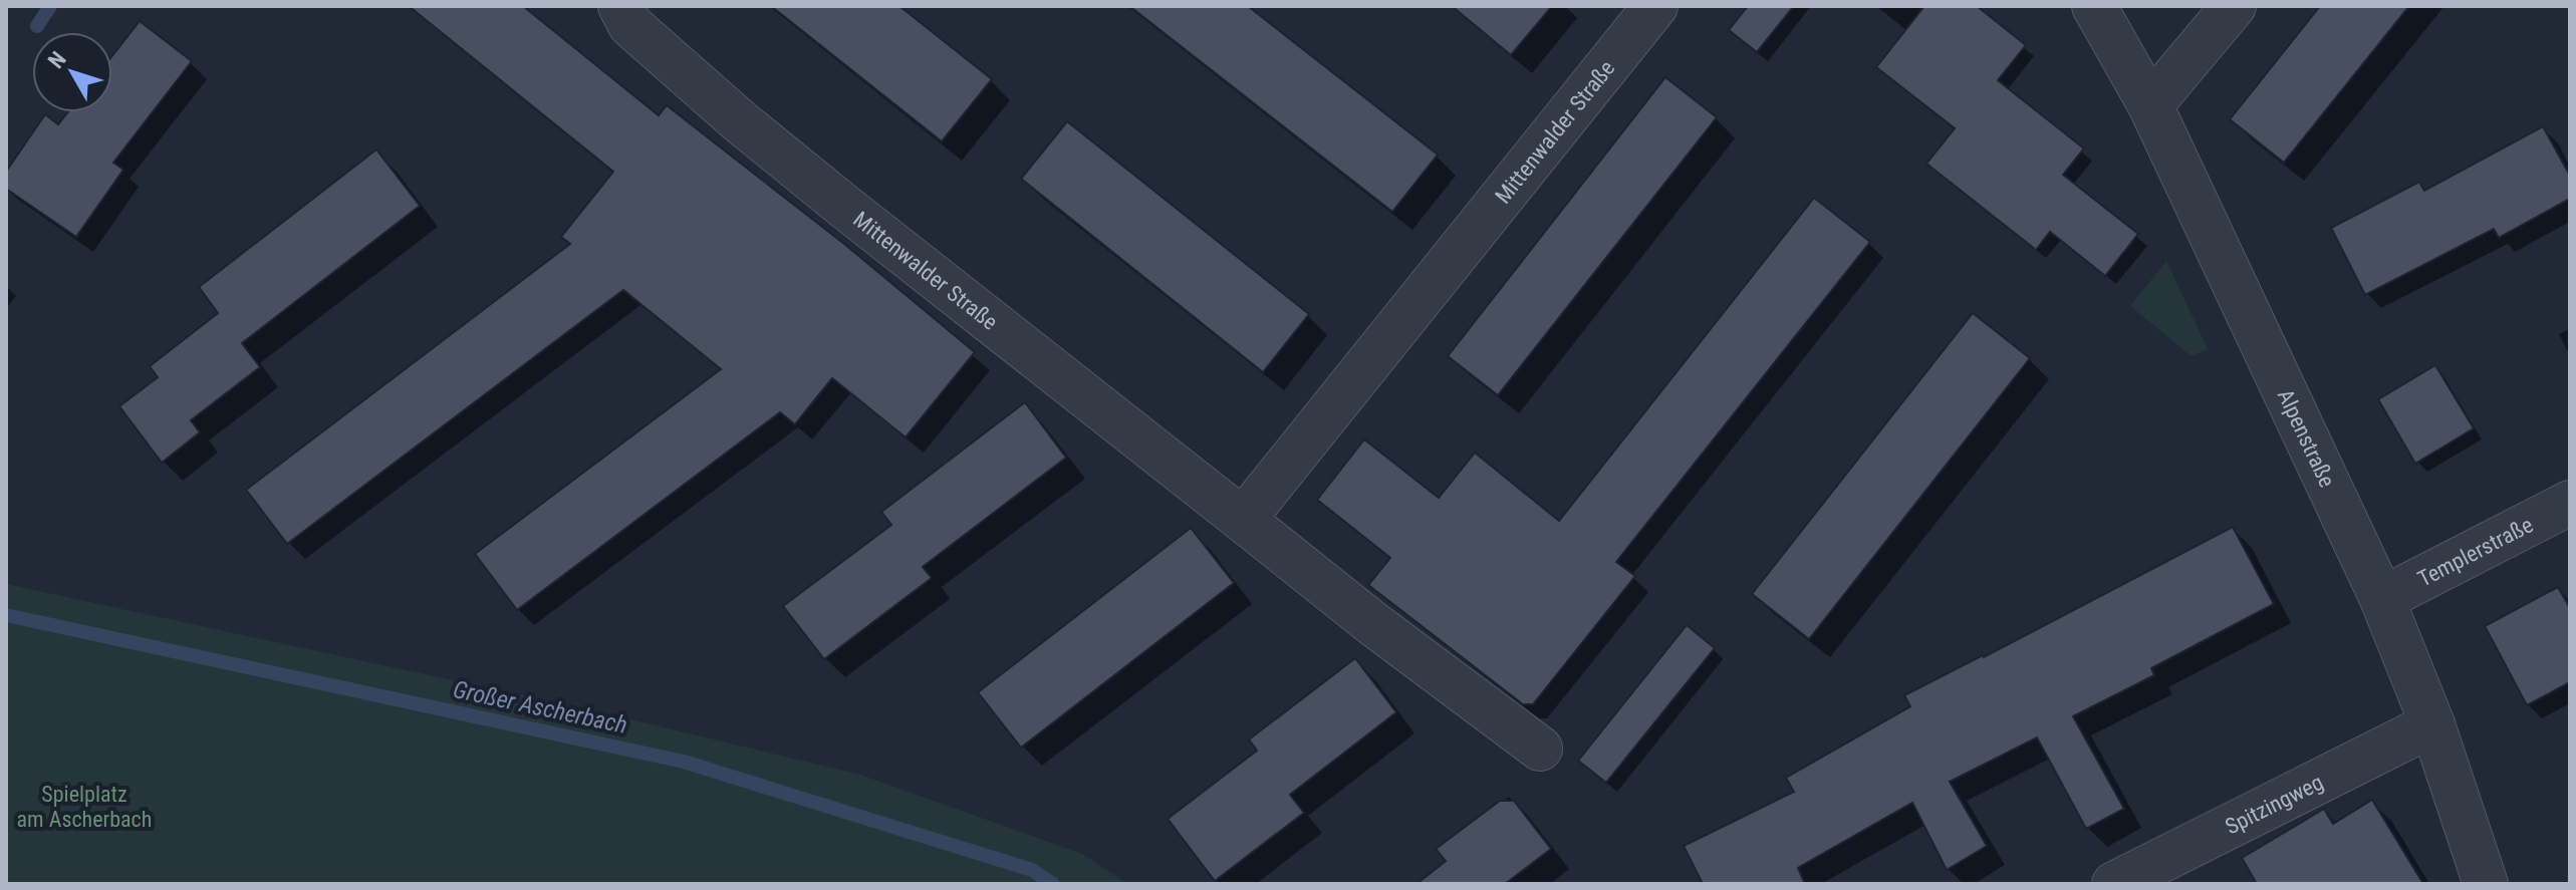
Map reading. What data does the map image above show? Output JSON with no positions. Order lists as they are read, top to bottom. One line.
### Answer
{"streets":{"street":["Mittenwalder Straße","Alpenstraße","Templerstraße","Spitzingweg"]},"crossings":[["Alpenstraße","Templerstraße"],["Alpenstraße","Spitzingweg"]],"water":["Großer Ascherbach"],"parks":["Spielplatz am Ascherbach"],"north":"top left"}
